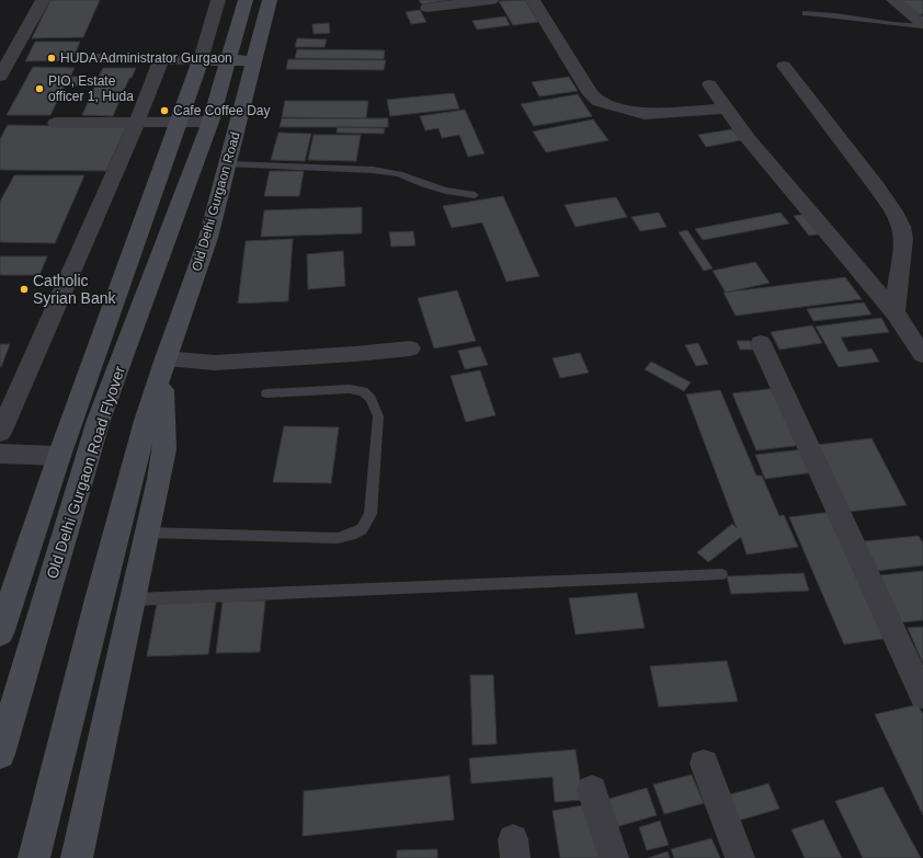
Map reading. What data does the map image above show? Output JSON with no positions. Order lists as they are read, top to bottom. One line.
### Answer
{"streets":{"main road":["Old Delhi Gurgaon Road","Old Delhi Gurgaon Road Flyover"]},"crossings":[["Old Delhi Gurgaon Road","Old Delhi Gurgaon Road Flyover"]],"places":["HUDA Administrator Gurgaon","PIO, Estate officer 1, Huda","Cafe Coffee Day","Catholic Syrian Bank"]}
